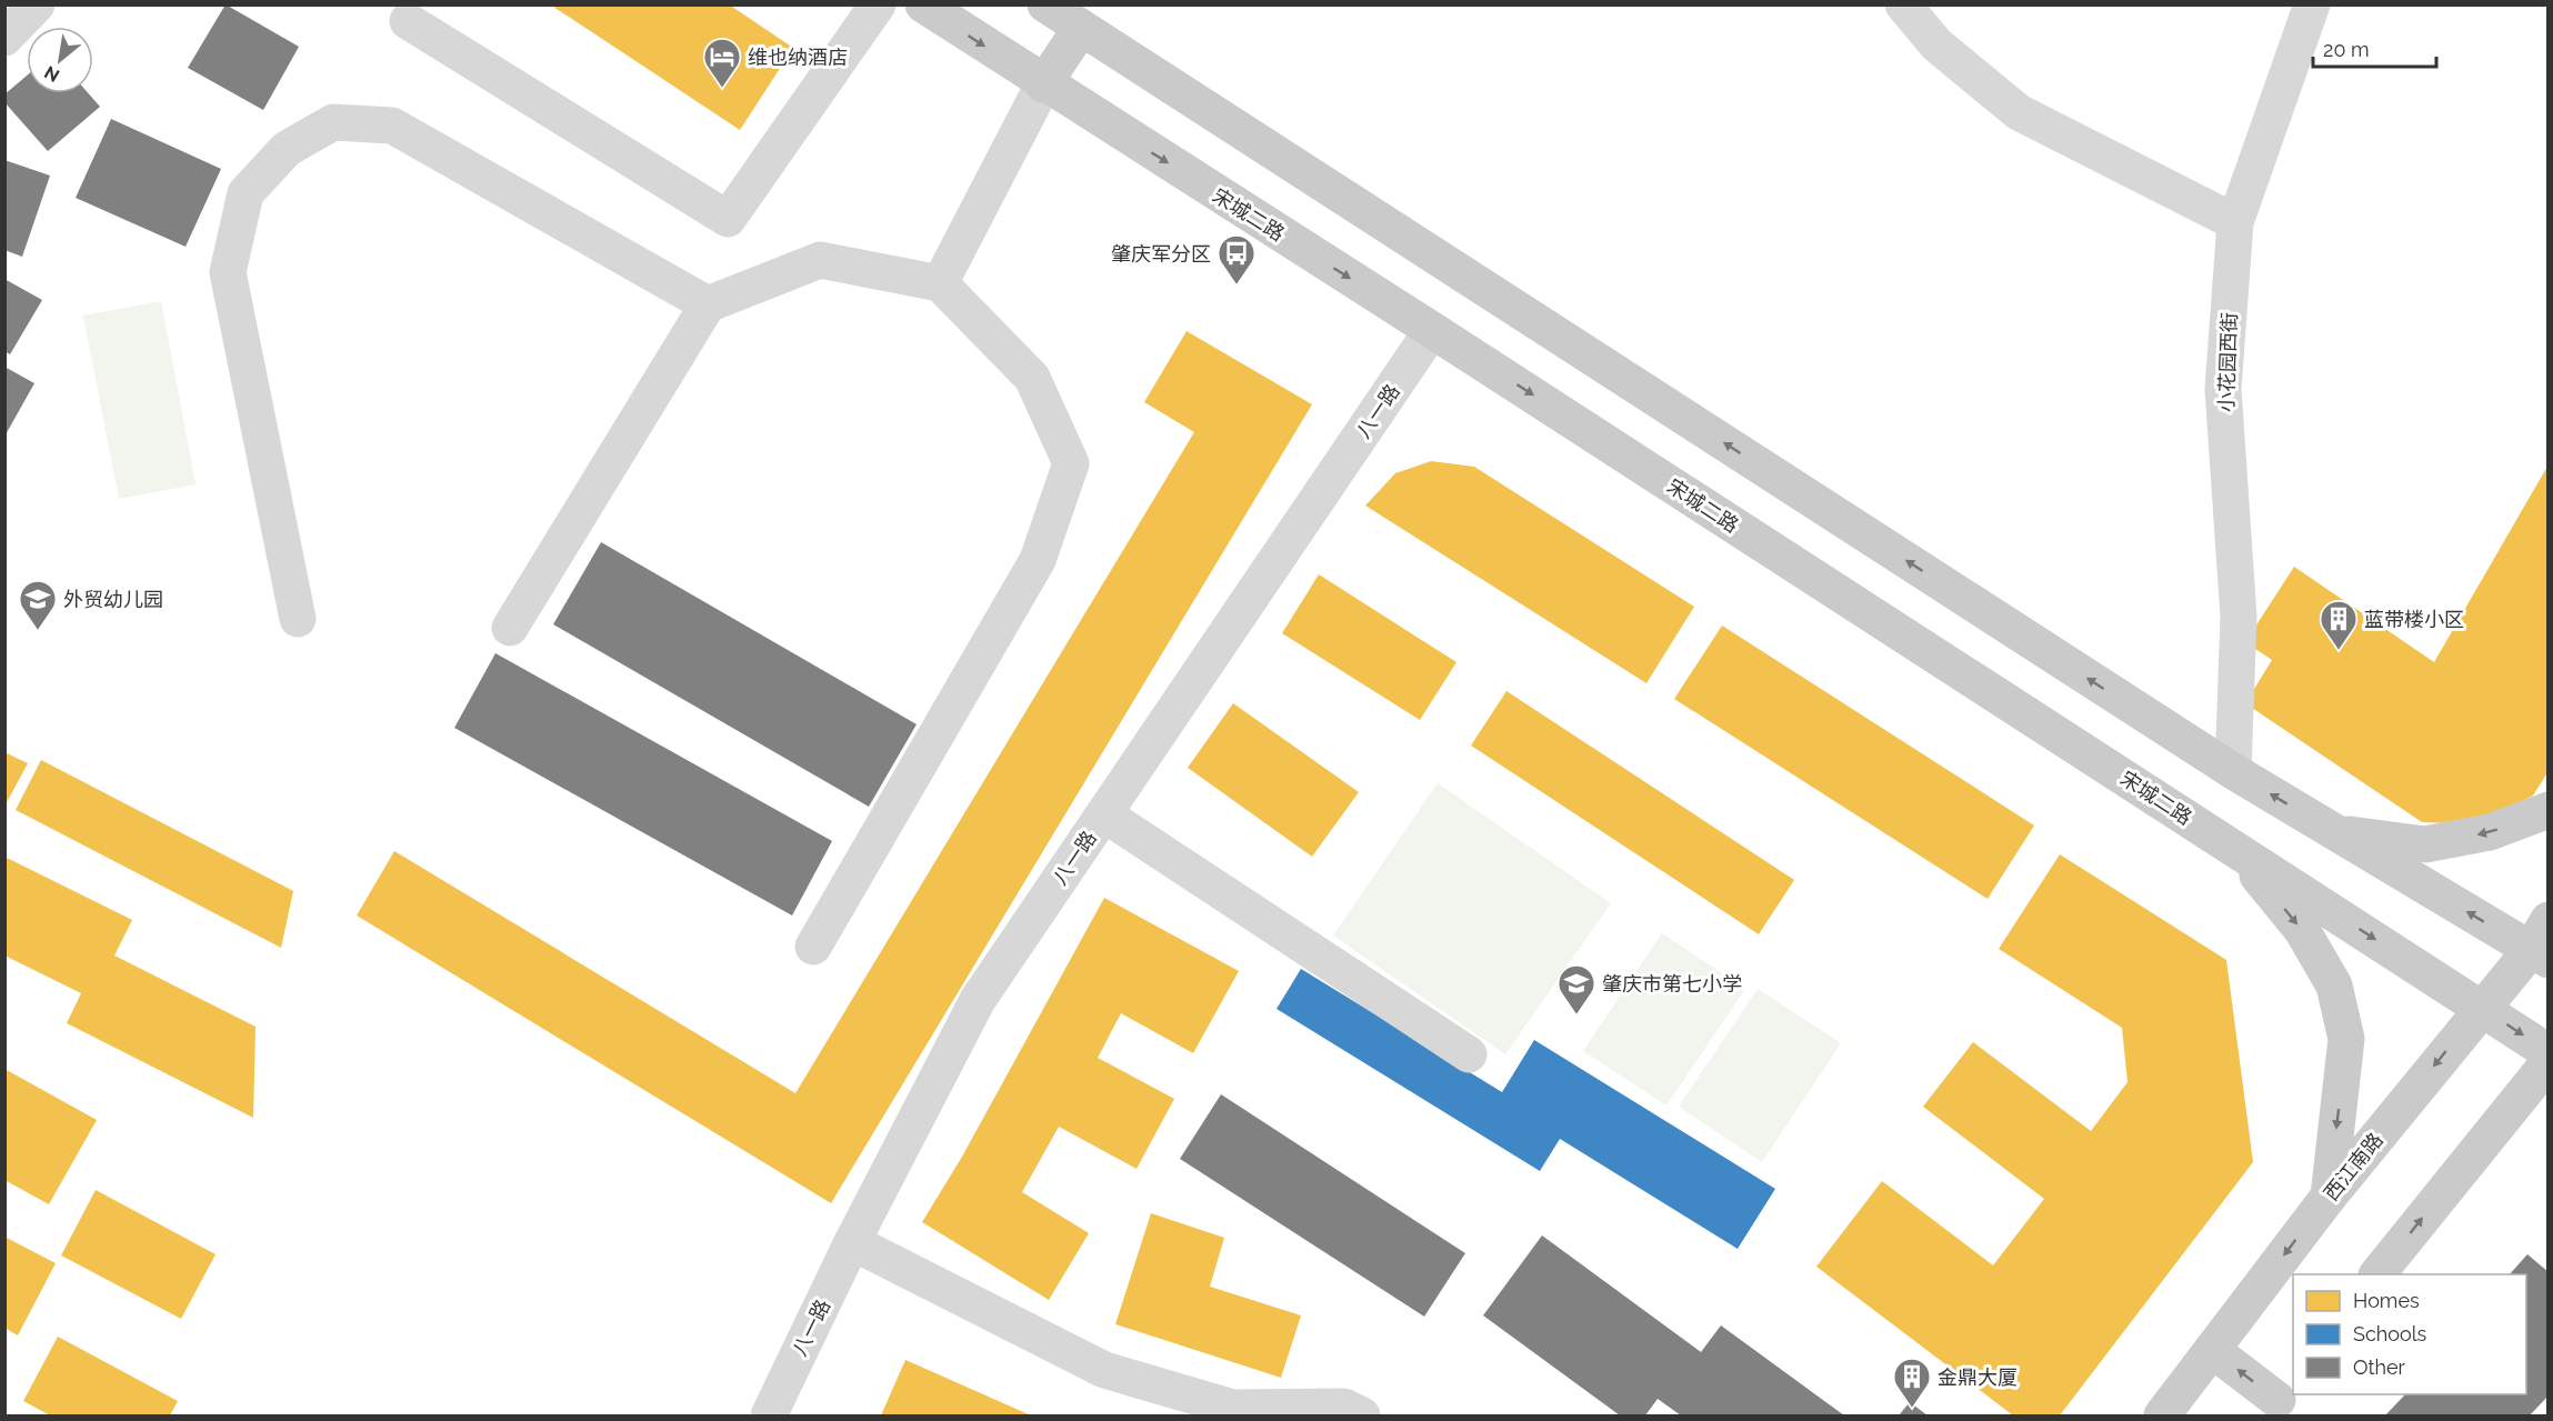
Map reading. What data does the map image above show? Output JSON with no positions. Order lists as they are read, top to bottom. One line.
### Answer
{"streets":{"main road":["宋城二路","西江南路"],"street":["小花园西街","八一路"]},"crossings":[["宋城二路","八一路"],["宋城二路","西江南路"]],"places":{"hotel":["维也纳酒店"],"bus stop":["肇庆军分区"],"school or university":["外贸幼儿园","肇庆市第七小学"],"building":["蓝带楼小区","金鼎大厦"]},"legend":["Homes","Schools","Other"],"scale_bar":"20 m","north":"bottom left"}
